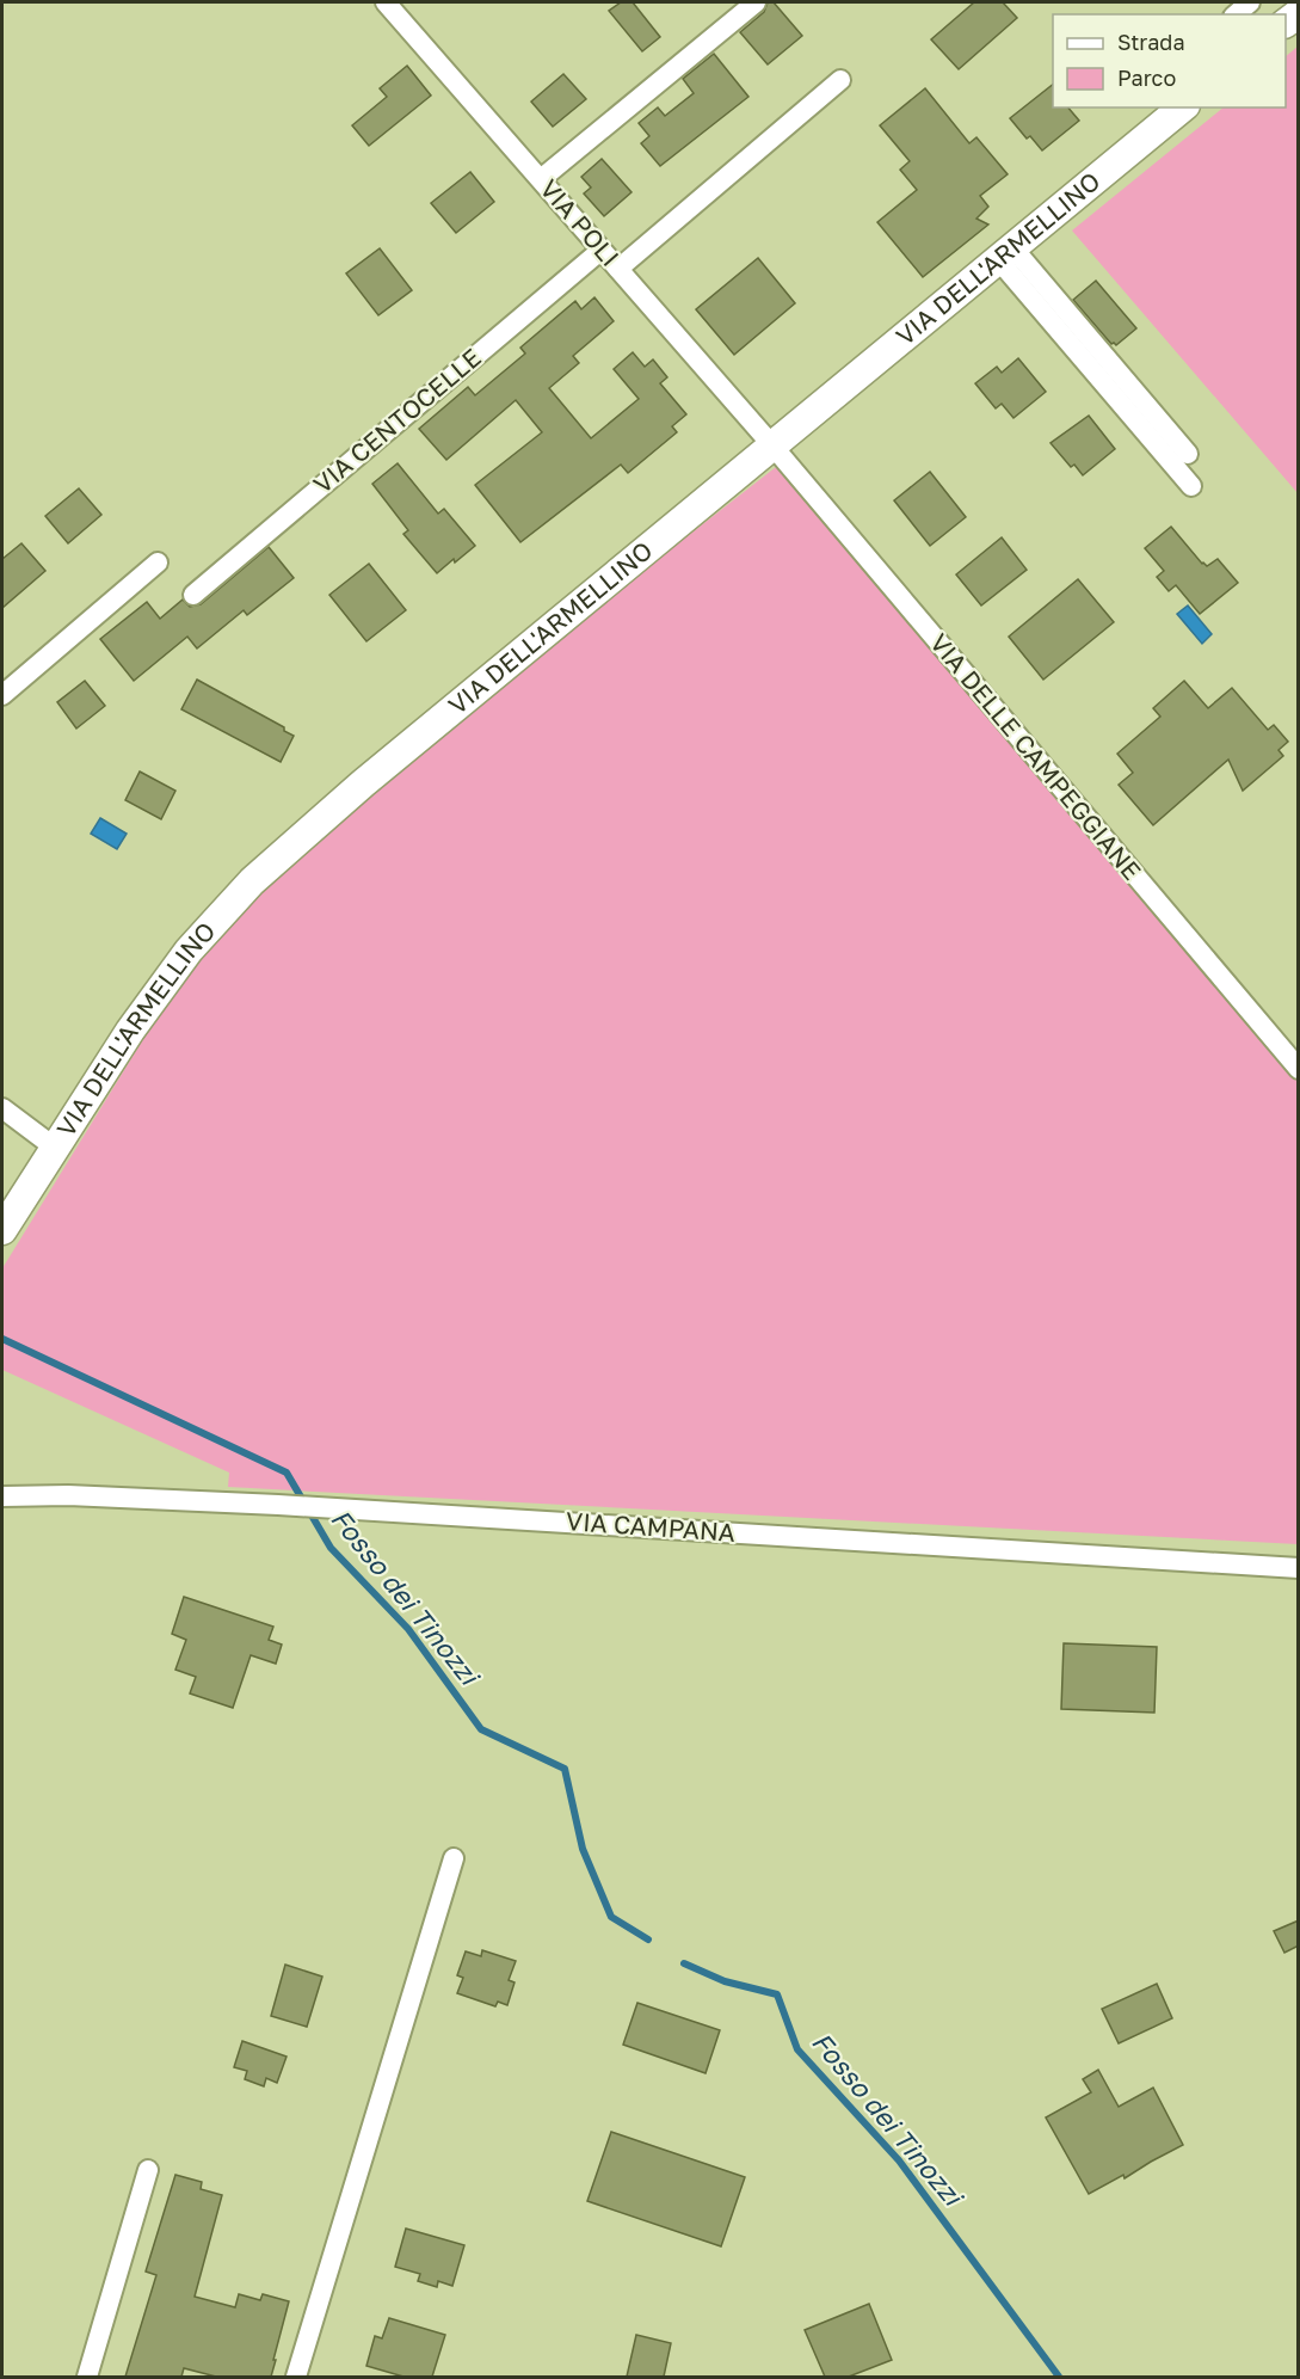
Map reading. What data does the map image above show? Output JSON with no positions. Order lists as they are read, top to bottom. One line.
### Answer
{"streets":{"street":["VIA POLI","VIA DELL'ARMELLINO","VIA CENTOCELLE","VIA DELLE CAMPEGGIANE","VIA CAMPANA"]},"crossings":[["VIA POLI","VIA DELL'ARMELLINO"],["VIA POLI","VIA CENTOCELLE"],["VIA POLI","VIA DELLE CAMPEGGIANE"],["VIA DELL'ARMELLINO","VIA DELLE CAMPEGGIANE"]],"water":["Fosso dei Tinozzi"],"legend":["Strada","Parco"]}
